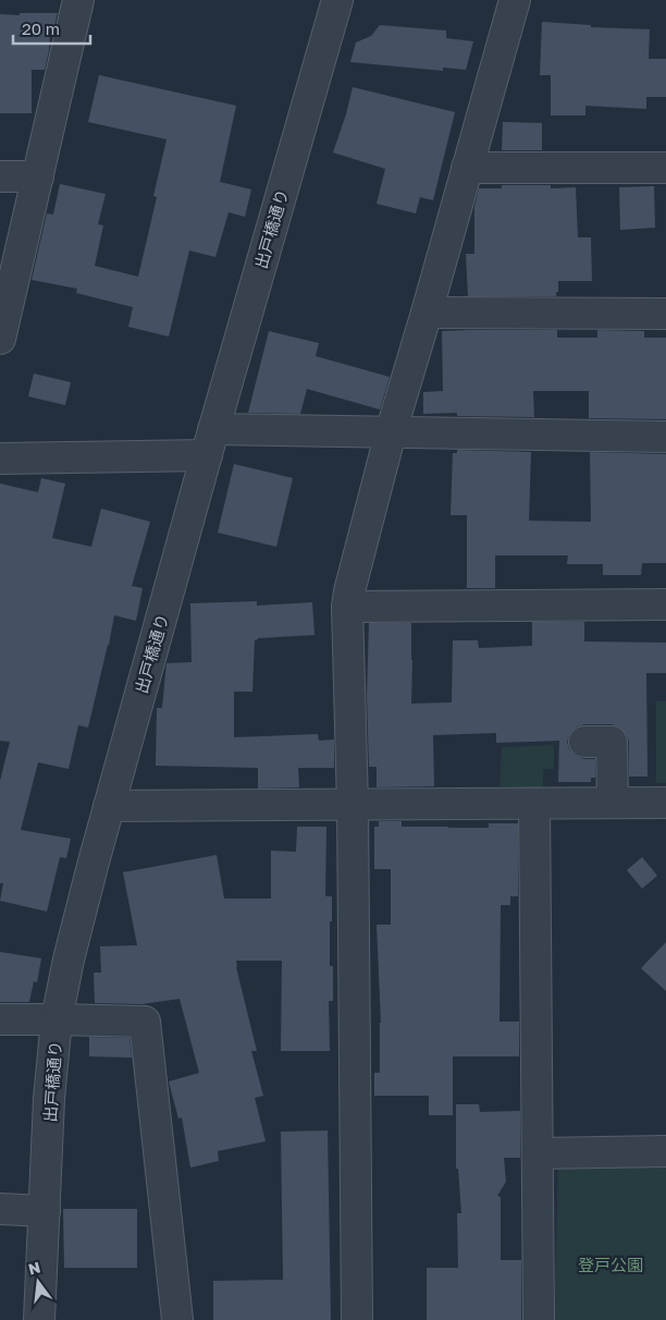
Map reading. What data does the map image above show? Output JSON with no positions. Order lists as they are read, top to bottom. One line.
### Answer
{"streets":{"street":["出戸橋通り"]},"parks":["登戸公園"],"scale_bar":"20 m","north":"top"}
